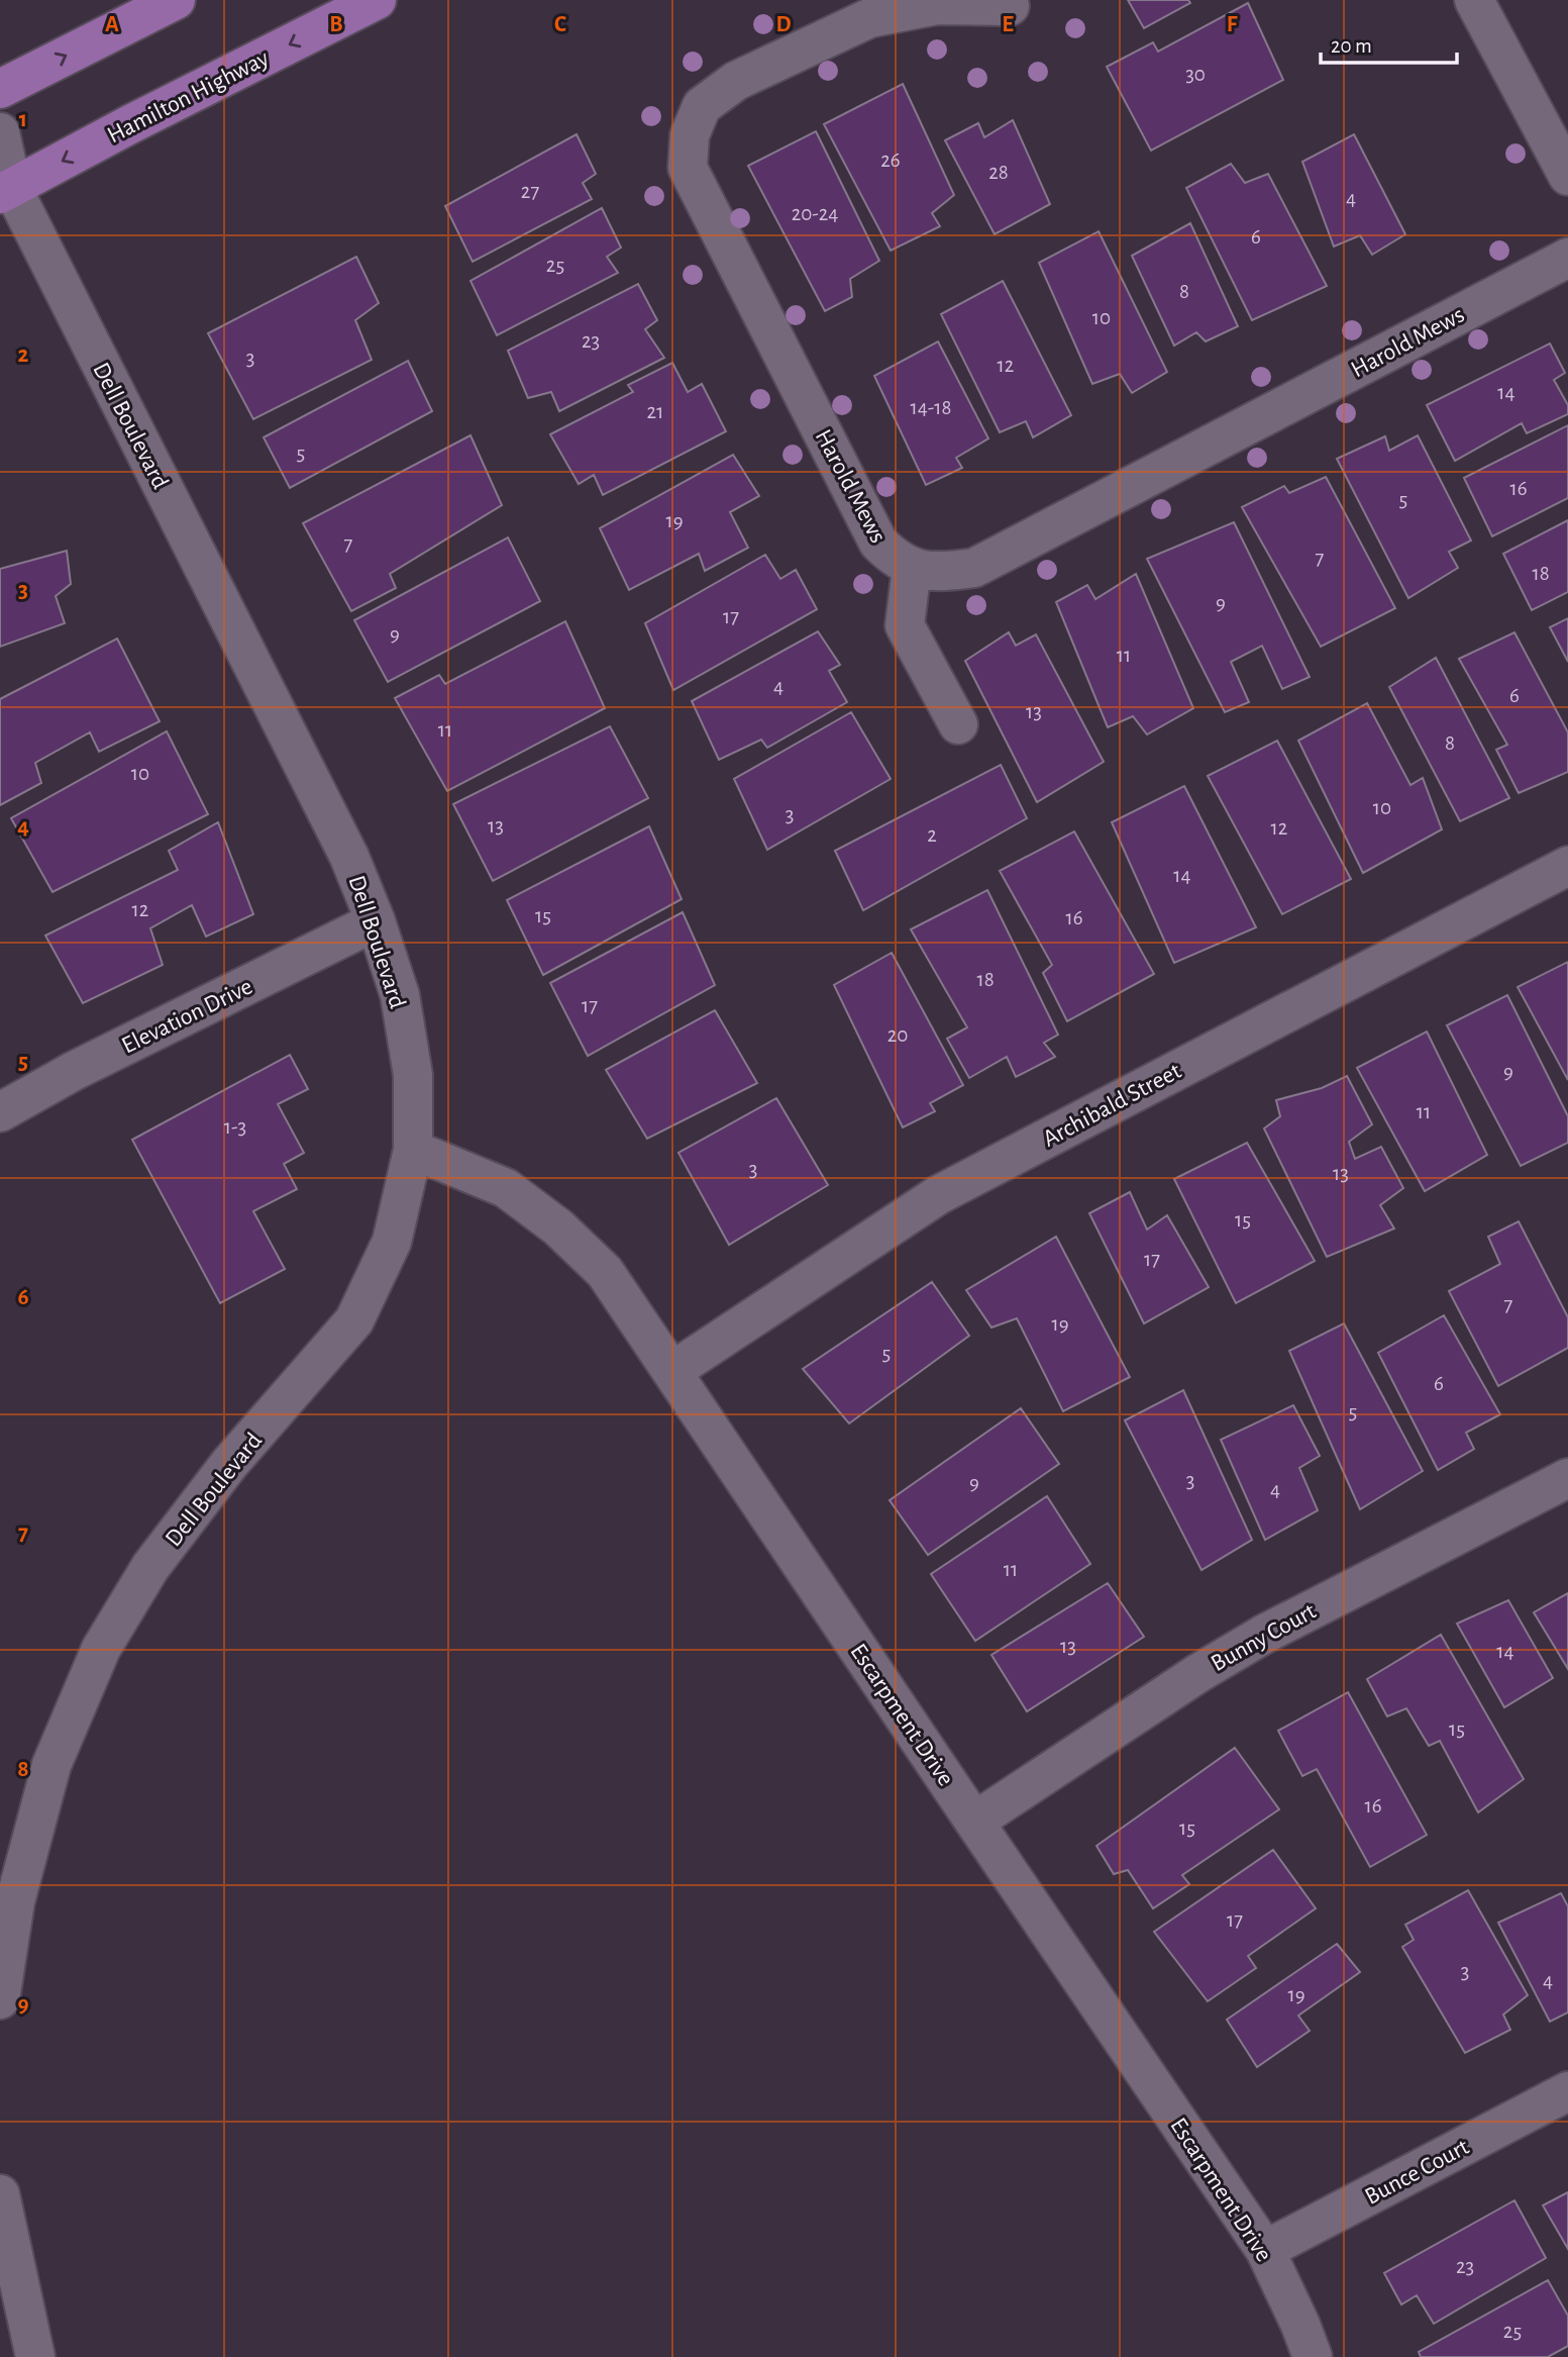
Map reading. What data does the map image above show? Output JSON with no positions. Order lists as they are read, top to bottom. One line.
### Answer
{"streets":{"main road":["Hamilton Highway"],"street":["Harold Mews","Dell Boulevard","Elevation Drive","Archibald Street","Bunny Court","Escarpment Drive","Bunce Court"]},"crossings":[["Hamilton Highway","Dell Boulevard"],["Dell Boulevard","Elevation Drive"],["Dell Boulevard","Escarpment Drive"],["Archibald Street","Escarpment Drive"],["Bunny Court","Escarpment Drive"],["Escarpment Drive","Bunce Court"]],"house_numbers":["30","26","28","27","4","20-24","6","25","8","10","23","3","12","14","14-18","21","5","16","5","19","7","7","18","9","17","9","11","4","6","13","11","8","10","10","3","13","12","2","14","12","15","16","18","17","20","9","11","1-3","3","13","15","17","7","19","5","6","5","3","9","4","11","13","14","15","16","15","17","3","4","19","23","25"],"scale_bar":"20 m","grid":{"columns":["A","B","C","D","E","F"],"rows":["1","2","3","4","5","6","7","8","9"]}}
